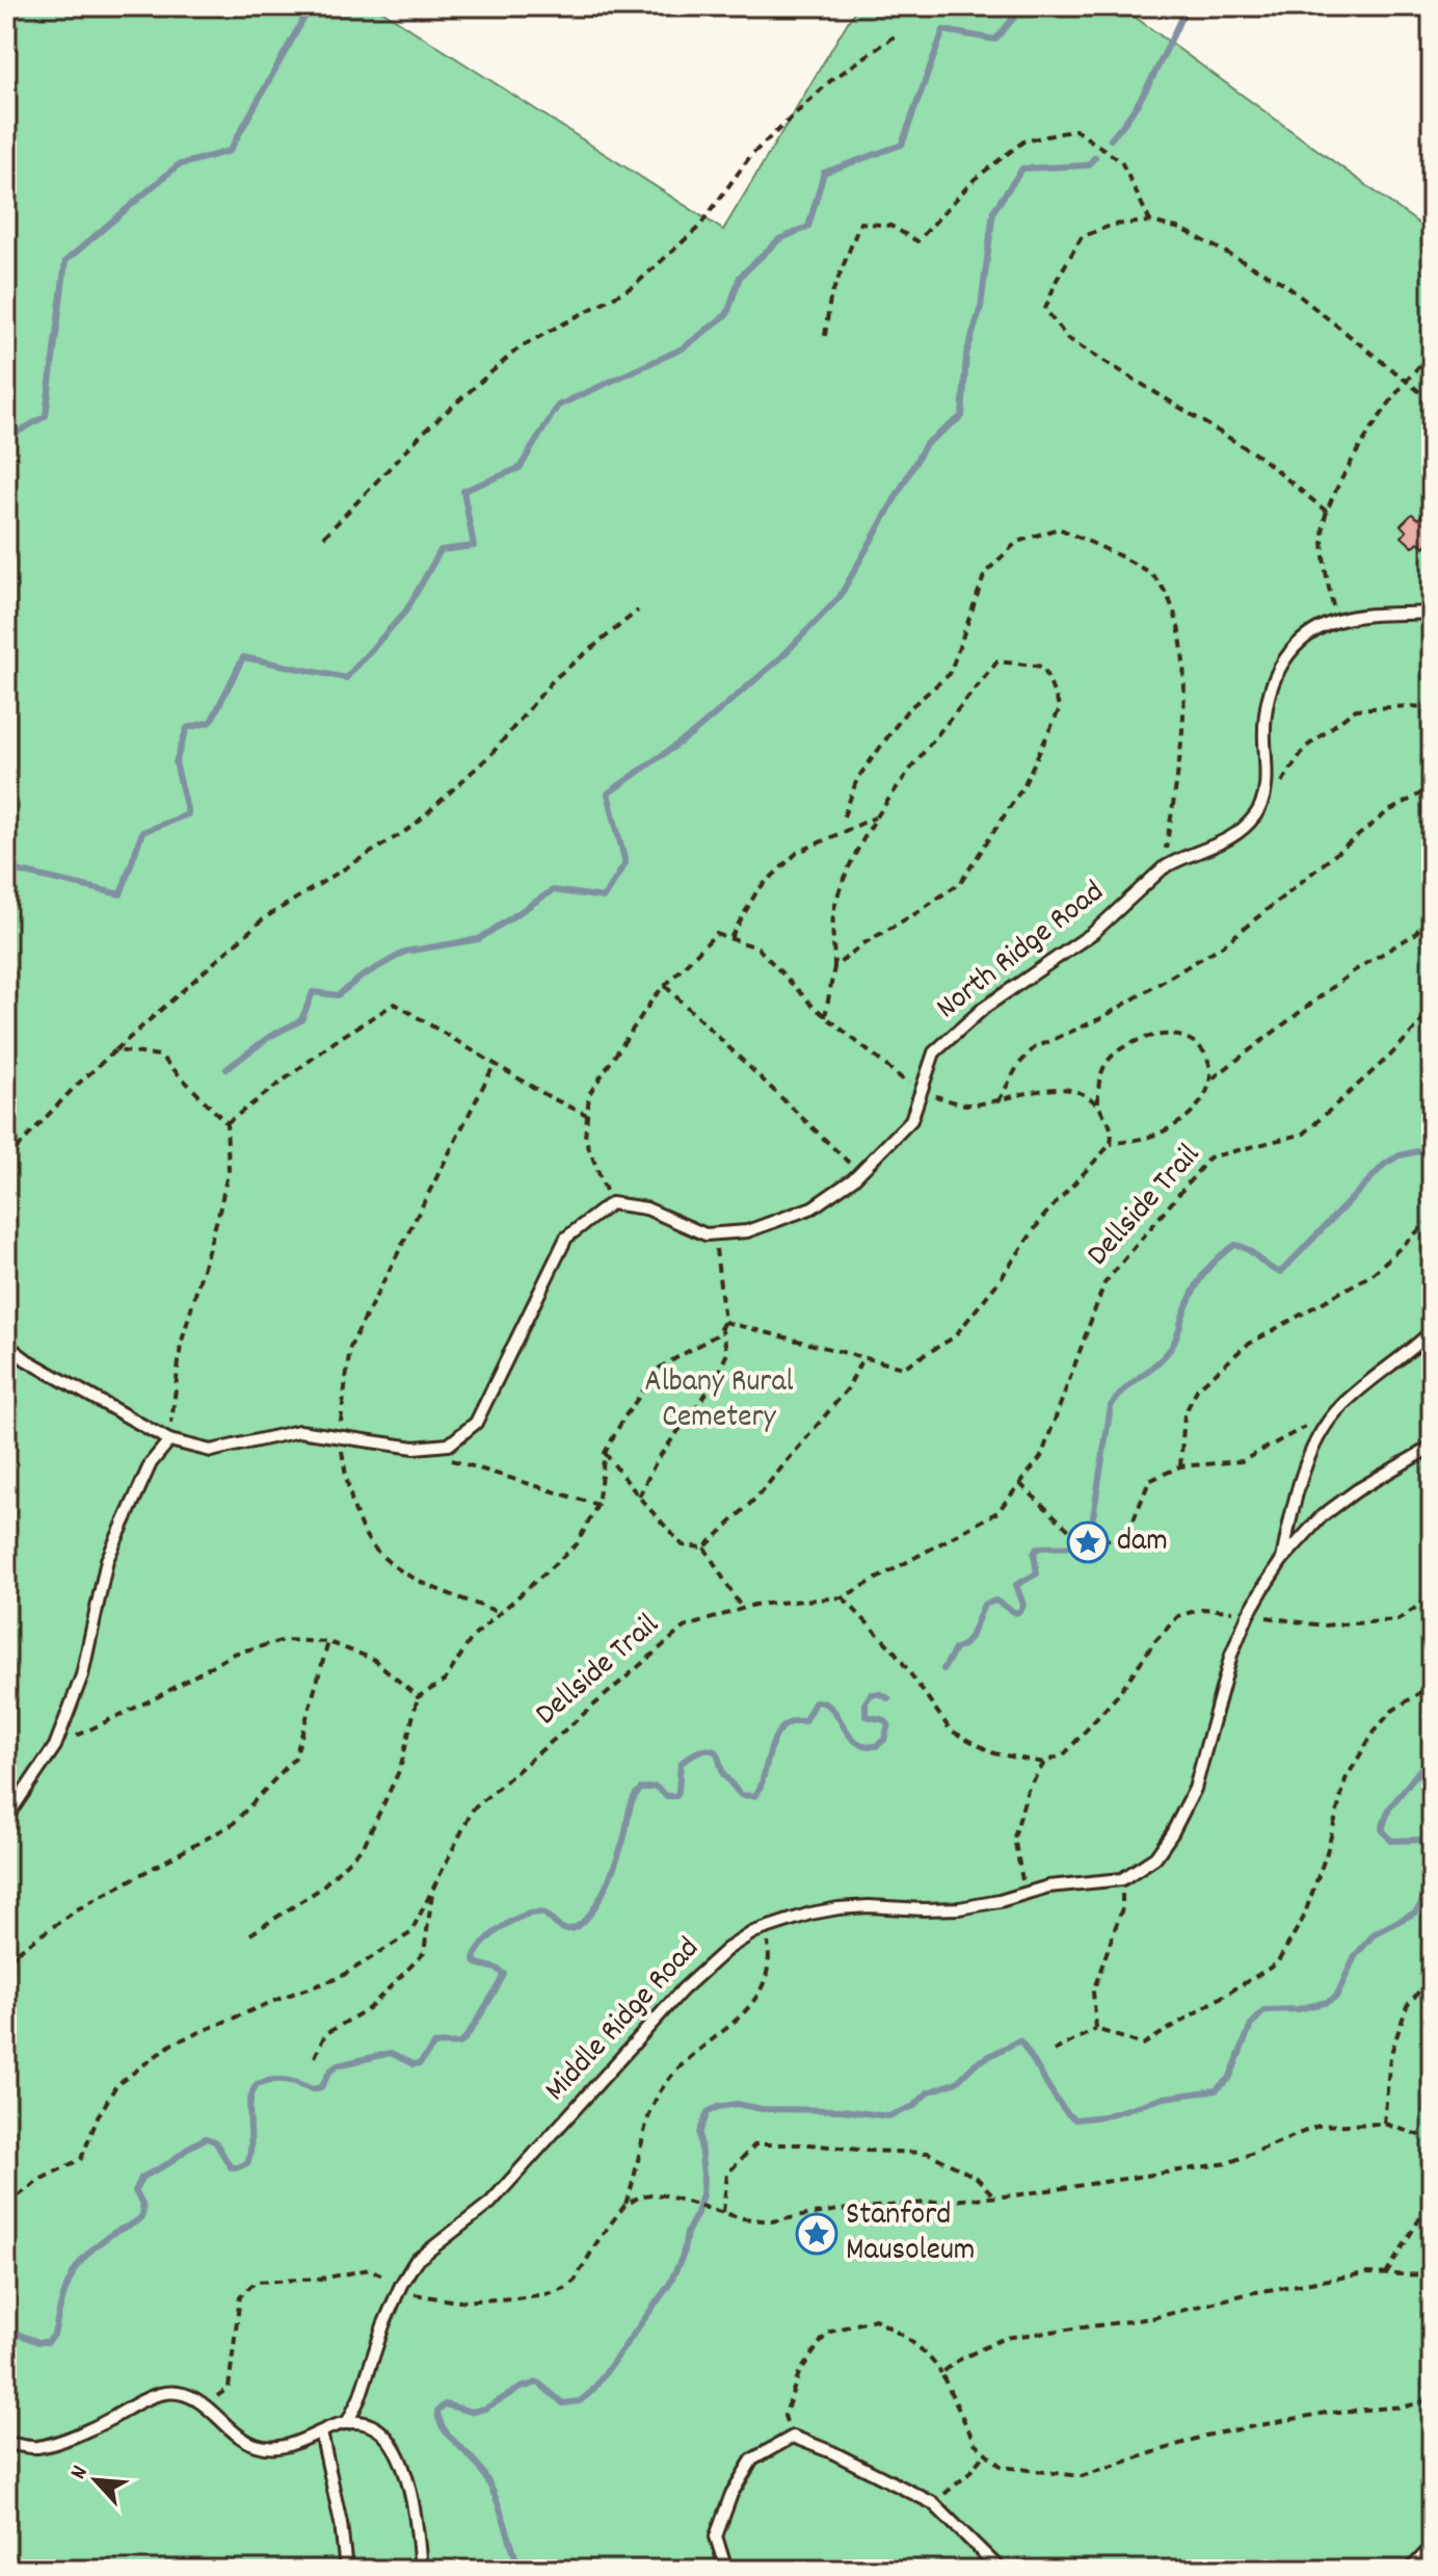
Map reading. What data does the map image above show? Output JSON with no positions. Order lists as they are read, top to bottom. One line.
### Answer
{"streets":{"lane":["North Ridge Road","Middle Ridge Road"],"path":["Dellside Trail"]},"parks":["Albany Rural Cemetery"],"places":{"place":["dam","Stanford Mausoleum"]},"north":"top left"}
